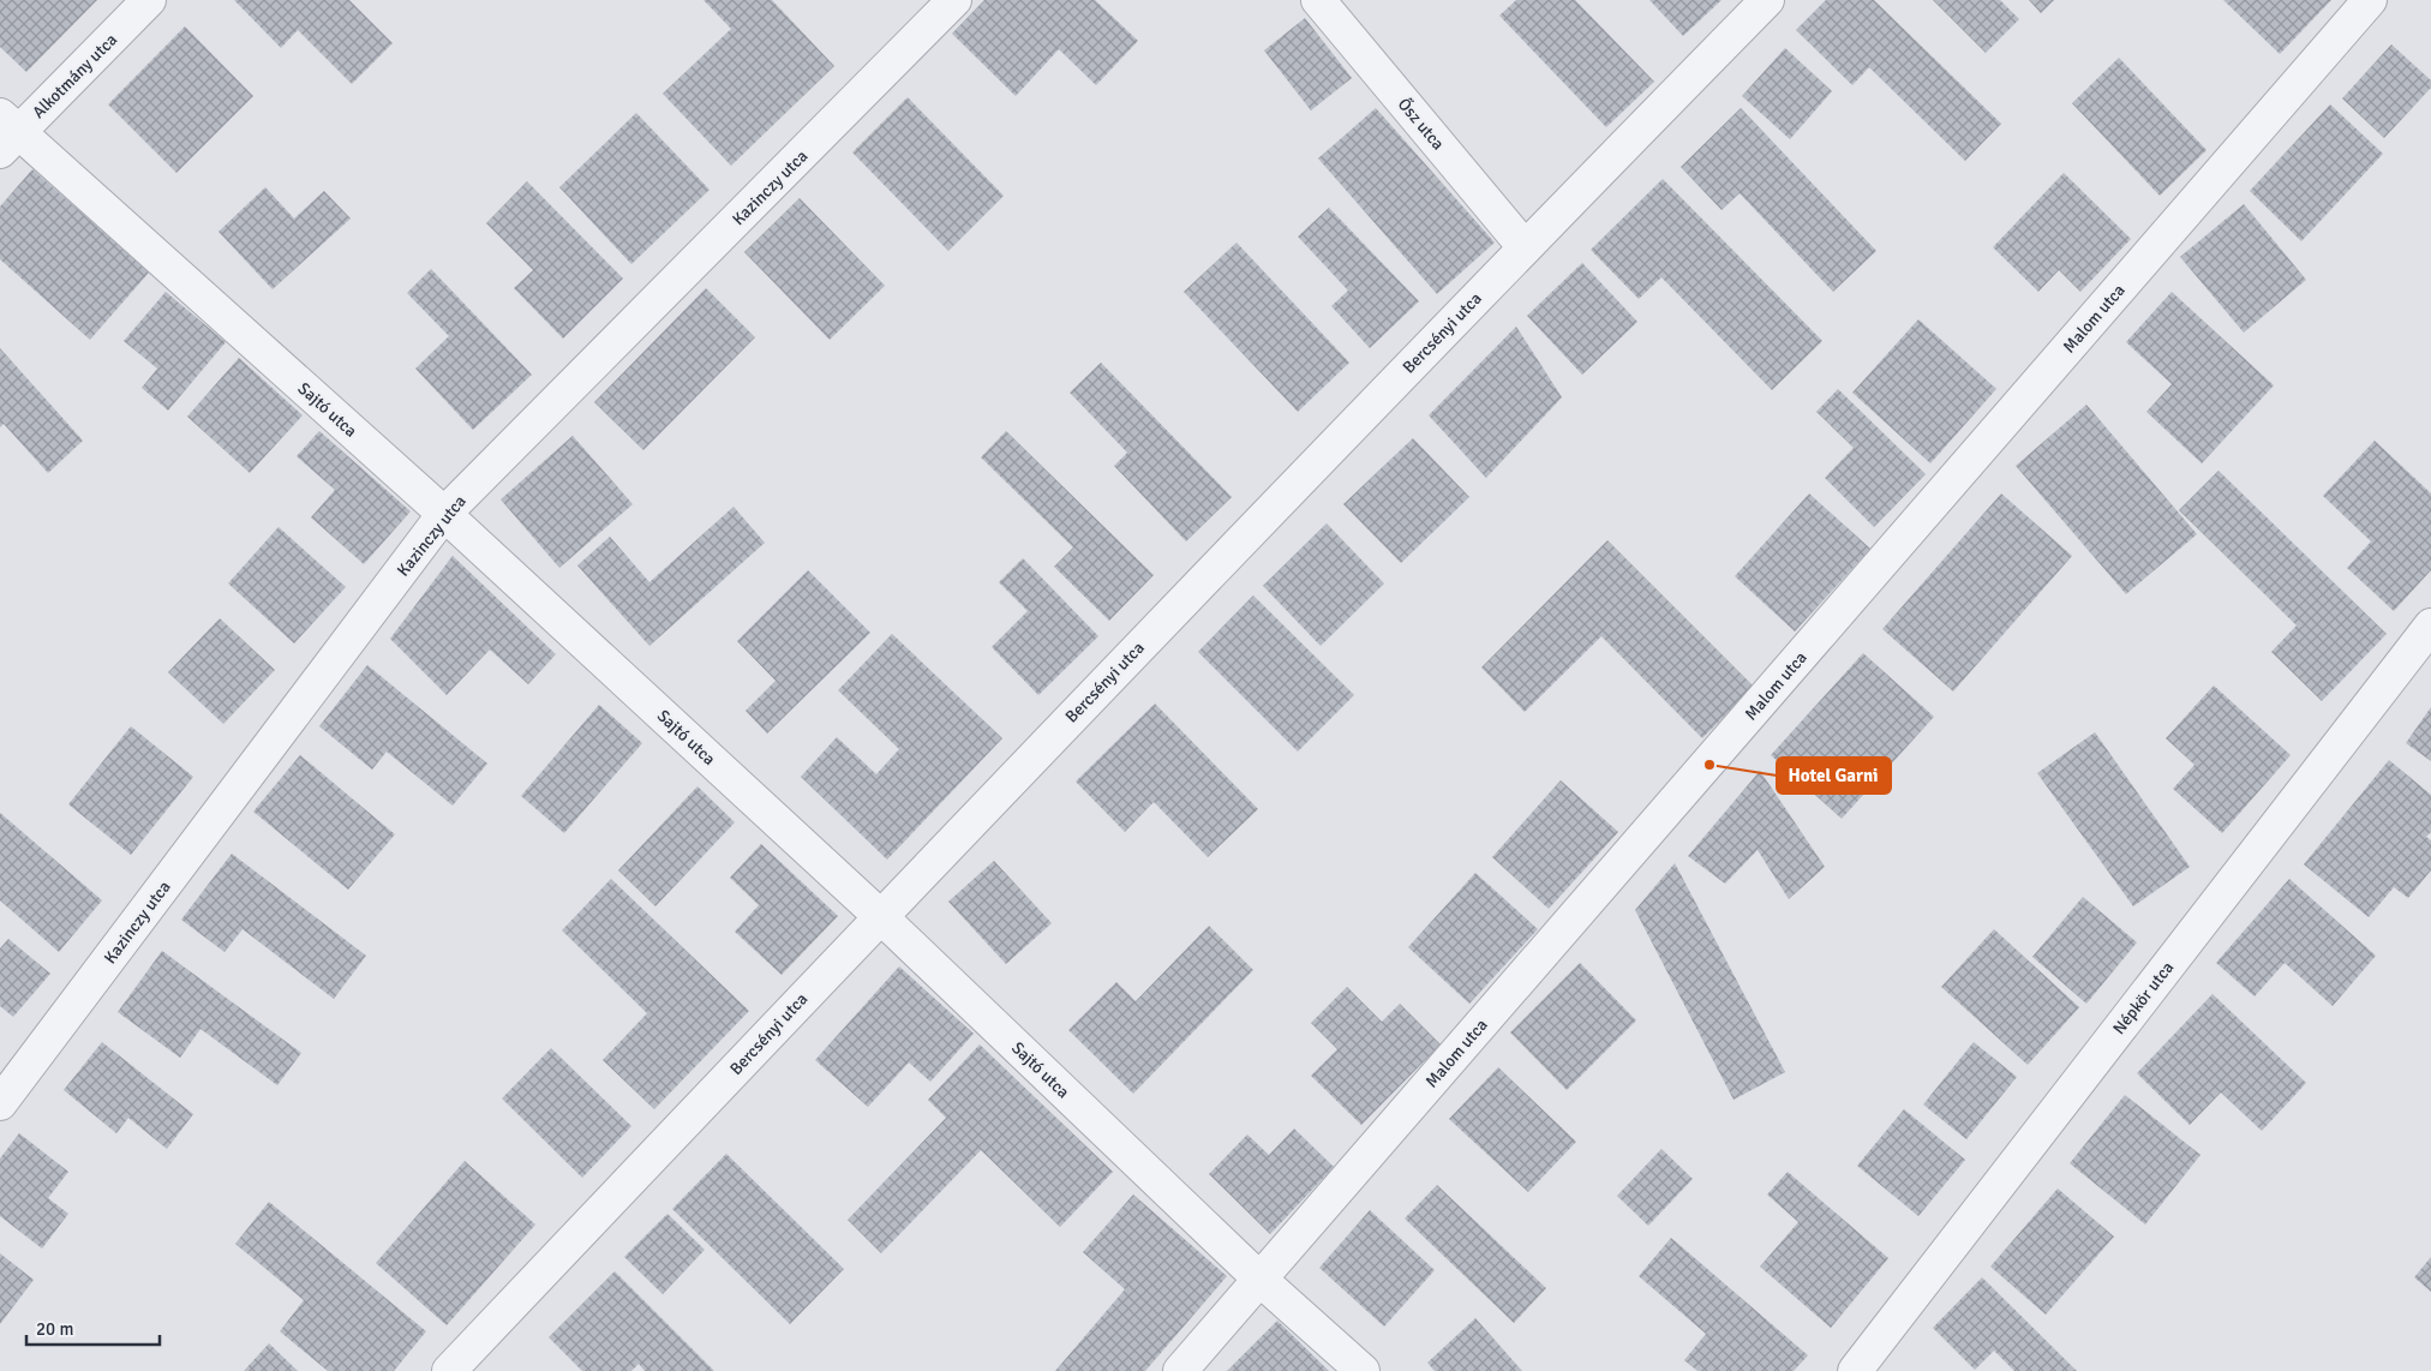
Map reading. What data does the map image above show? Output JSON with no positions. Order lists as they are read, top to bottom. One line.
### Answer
{"streets":{"street":["Alkotmány utca","Ősz utca","Kazinczy utca","Malom utca","Bercsényi utca","Sajtó utca","Népkör utca"]},"crossings":[["Alkotmány utca","Sajtó utca"],["Ősz utca","Bercsényi utca"],["Kazinczy utca","Sajtó utca"],["Malom utca","Sajtó utca"],["Bercsényi utca","Sajtó utca"]],"places":["Hotel Garni"],"scale_bar":"20 m"}
